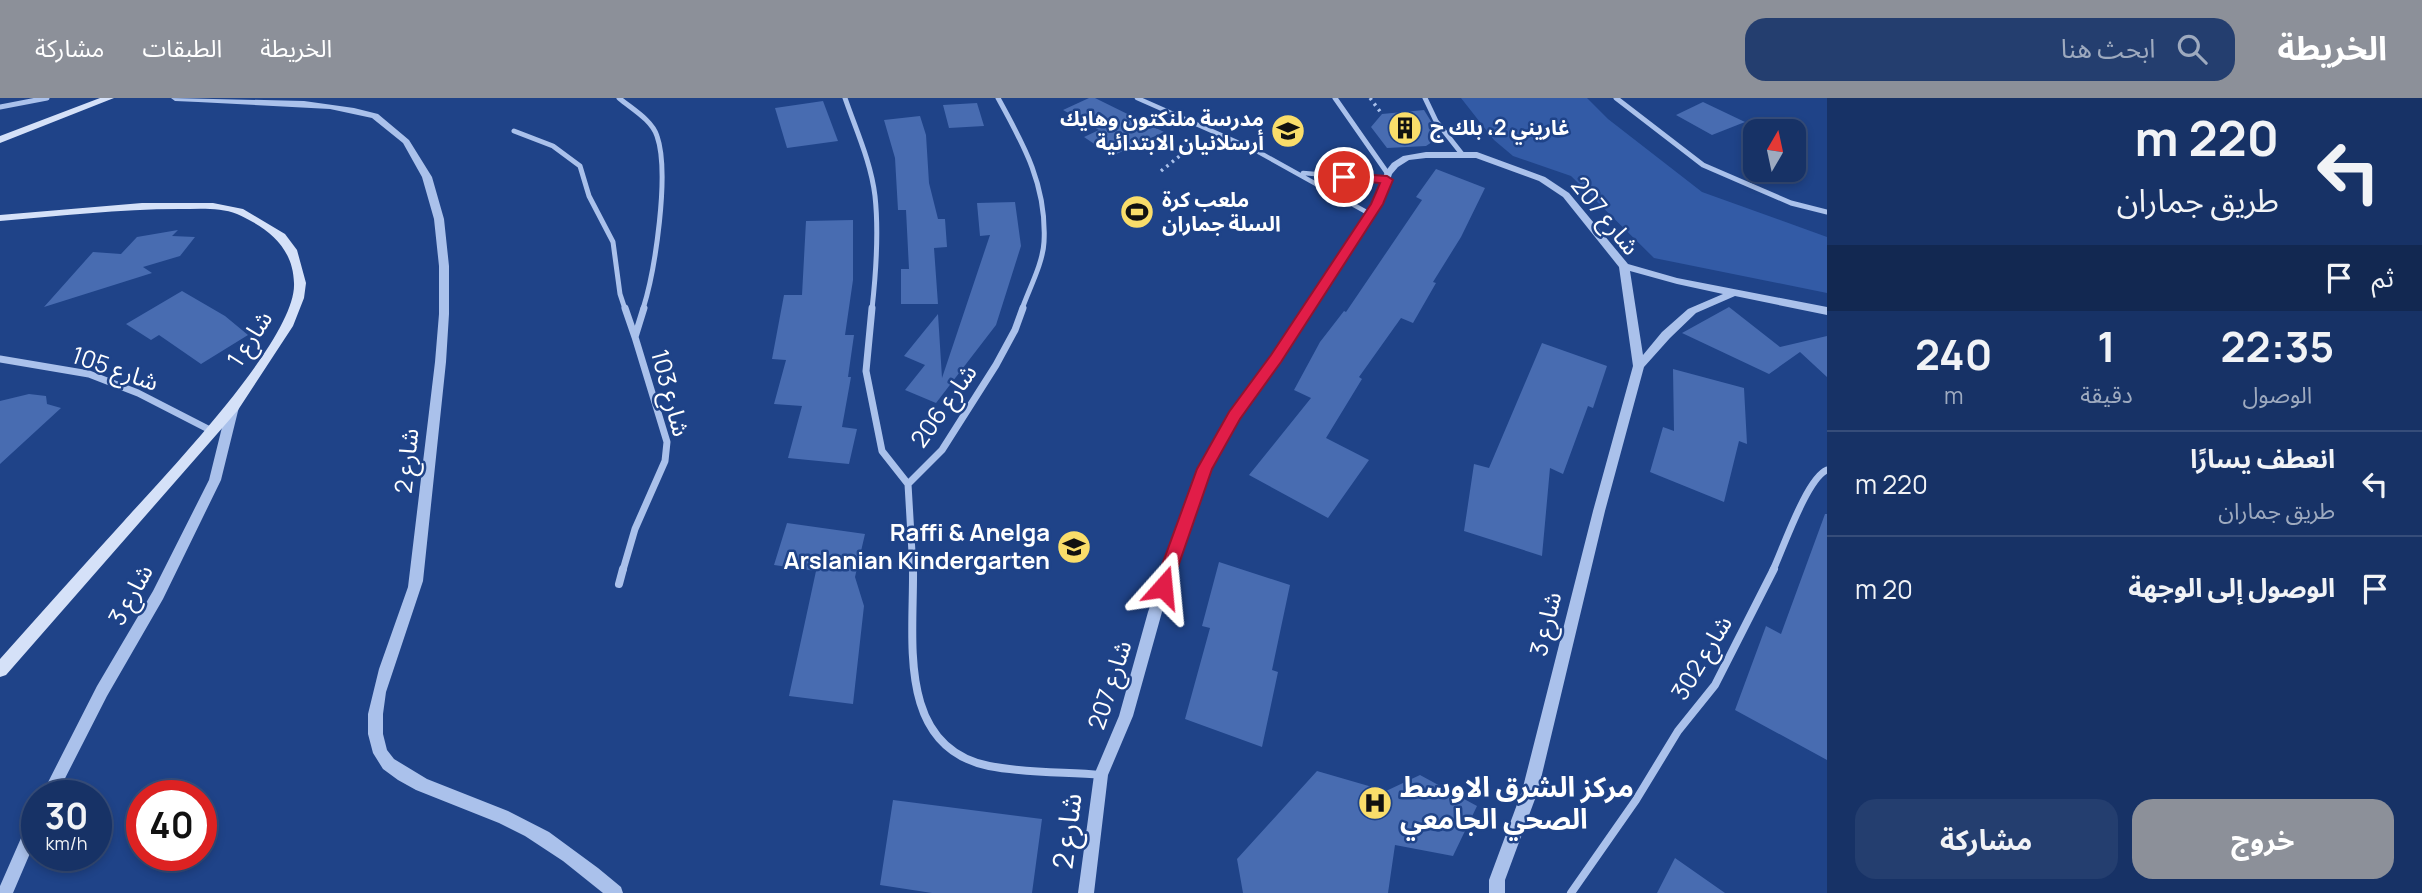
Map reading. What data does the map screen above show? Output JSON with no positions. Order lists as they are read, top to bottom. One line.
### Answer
{"streets":{"main road":["شارع 1"],"street":["شارع 207","شارع 105","شارع 103","شارع 206","شارع 2","شارع 3","شارع 302"]},"crossings":[["شارع 207","شارع 2"],["شارع 207","شارع 3"],["شارع 1","شارع 105"],["شارع 1","شارع 3"]],"places":{"building":["غاريني 2، بلك ج"],"school or university":["مدرسة ملنكتون وهايك أرسلانيان الابتدائية","Raffi & Anelga Arslanian Kindergarten"],"sports":["ملعب كرة السلة جماران"],"hospital":["مركز الشرق الاوسط الصحي الجامعي"]},"north":"top","page":{"header":"الخريطة","search":"ابحث هنا","nav":["الخريطة","الطبقات","مشاركة"],"turn":["220 m","طريق جماران"],"then":"ثم","eta":["22:35","الوصول","1","دقيقة","240","m"],"list":[{"name":"انعطف يسارًا","note":"طريق جماران","value":"220 m"},{"name":"الوصول إلى الوجهة","value":"20 m"}],"speed":"30 km/h","limit":"40","buttons":["خروج","مشاركة"]}}
